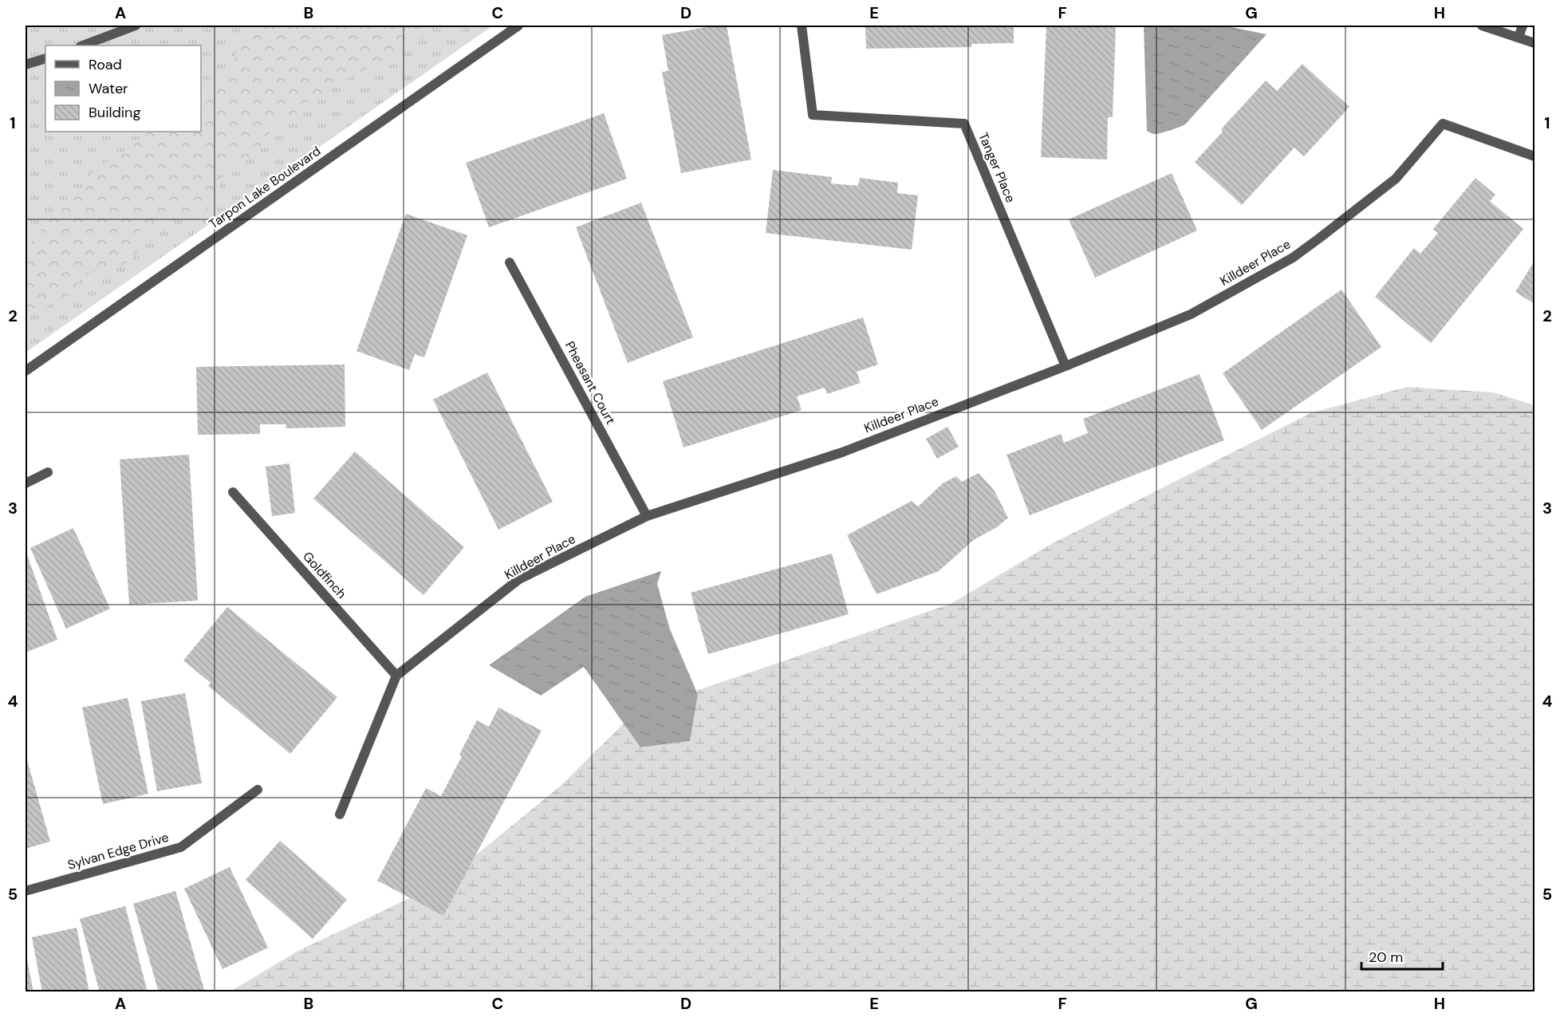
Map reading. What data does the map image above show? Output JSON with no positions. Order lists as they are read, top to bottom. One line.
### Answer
{"streets":{"street":["Tanger Place","Tarpon Lake Boulevard","Killdeer Place","Pheasant Court","Goldfinch","Sylvan Edge Drive"]},"crossings":[["Tanger Place","Killdeer Place"],["Killdeer Place","Pheasant Court"],["Killdeer Place","Goldfinch"]],"legend":["Road","Water","Building"],"scale_bar":"20 m","grid":{"columns":["A","B","C","D","E","F","G","H"],"rows":["1","2","3","4","5"]}}
